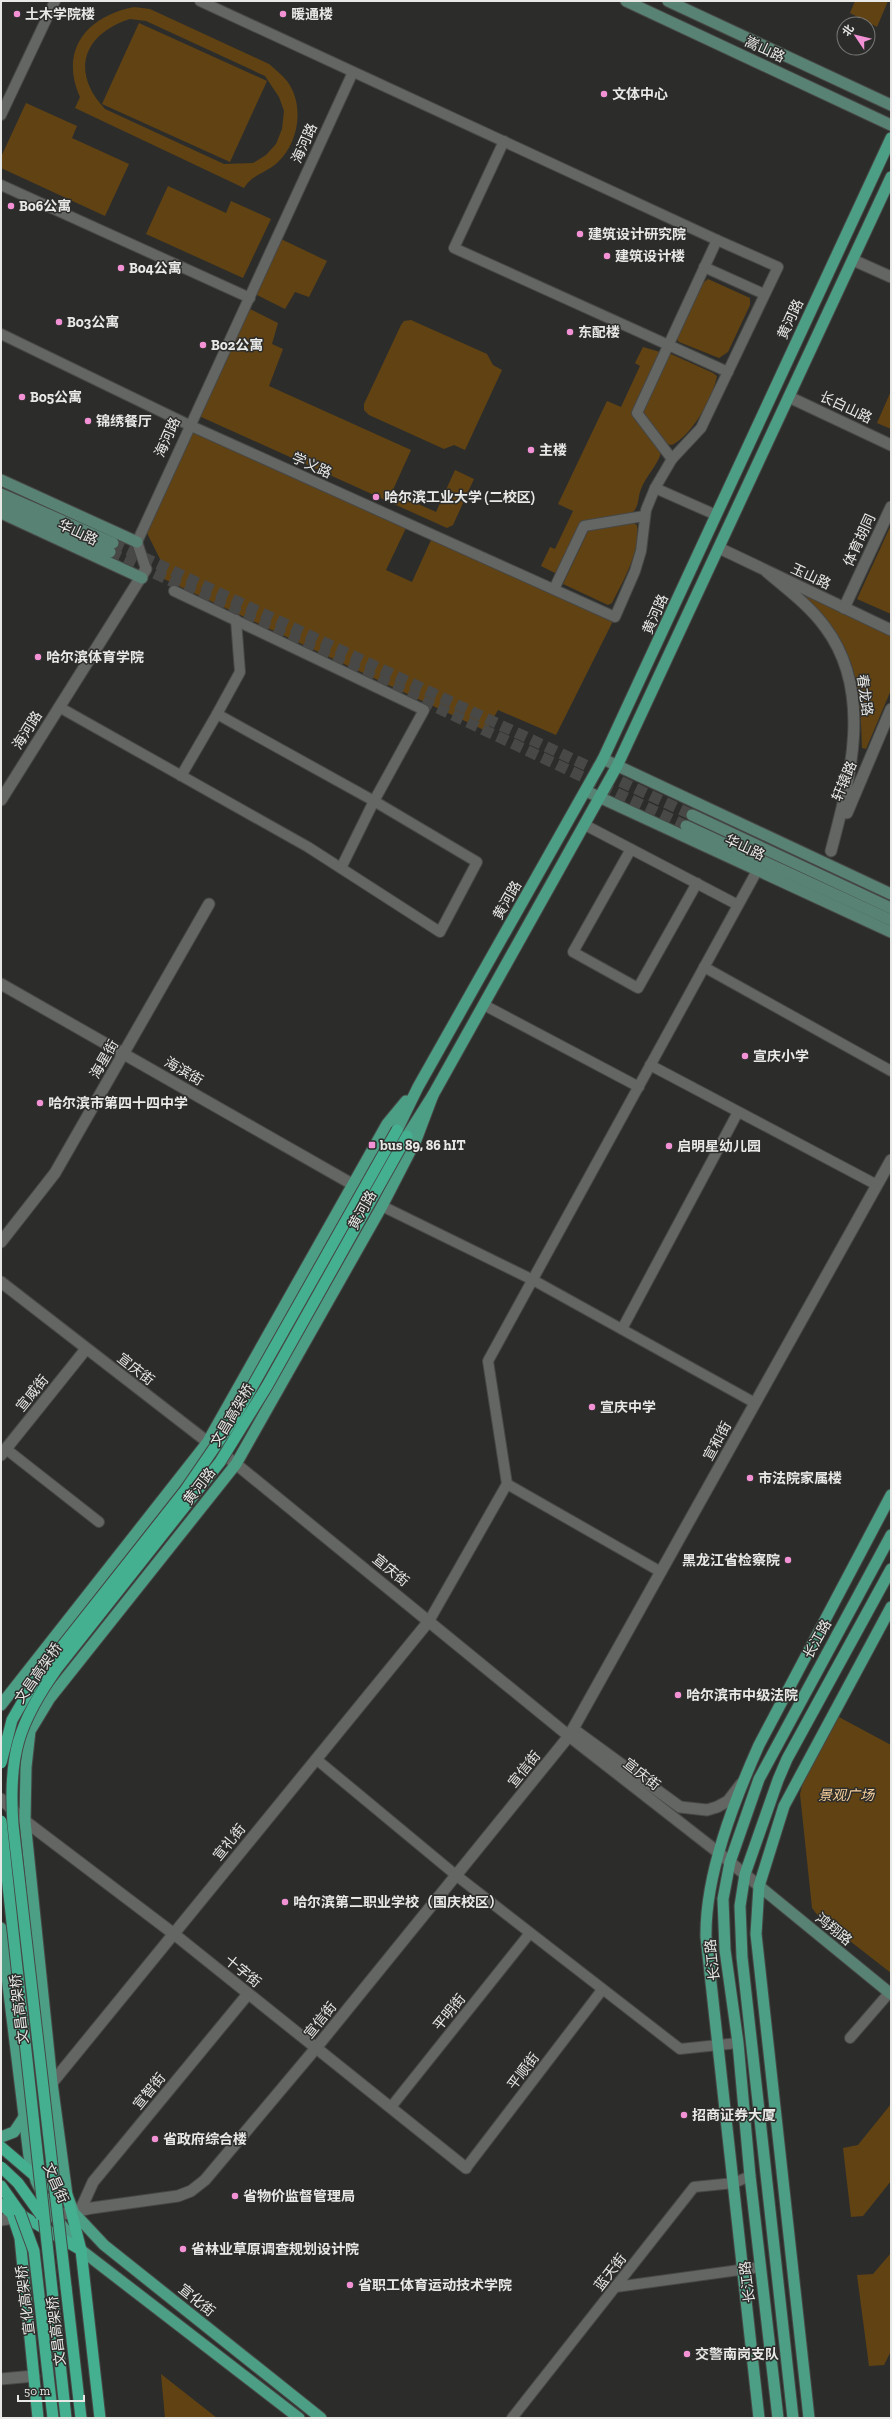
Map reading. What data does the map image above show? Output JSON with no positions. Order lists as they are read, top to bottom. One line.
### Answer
{"streets":{"highway":["文昌高架桥","宣化高架桥"],"main road":["嵩山路","黄河路","华山路","长江路","鸿翔路","文昌街","宣化街"],"street":["海河路","长白山路","学义路","体育胡同","玉山路","春龙路","轩辕路","海星街","海滨街","宣庆街","宣威街","宣和街","宣信街","宣礼街","十字街","平明街","平顺街","宣智街","蓝天街"]},"crossings":[["海河路","学义路"],["海河路","华山路"],["黄河路","长白山路"],["黄河路","华山路"],["黄河路","玉山路"],["黄河路","海滨街"],["黄河路","宣庆街"],["黄河路","文昌高架桥"],["黄河路","十字街"],["华山路","轩辕路"],["体育胡同","玉山路"],["玉山路","春龙路"],["春龙路","轩辕路"],["海星街","海滨街"],["宣庆街","宣威街"],["宣庆街","宣和街"],["宣庆街","长江路"],["宣庆街","宣信街"],["宣庆街","宣礼街"],["宣庆街","鸿翔路"],["宣和街","宣信街"],["长江路","蓝天街"],["宣信街","十字街"],["宣信街","宣智街"],["宣信街","文昌街"],["宣信街","宣化街"],["宣礼街","十字街"],["十字街","平明街"],["十字街","平顺街"],["十字街","宣智街"],["宣智街","宣化街"]],"parks":["景观广场"],"places":{"other":["土木学院楼","暖通楼","文体中心","B06公寓","建筑设计研究院","建筑设计楼","B04公寓","B03公寓","东配楼","B02公寓","B05公寓","锦绣餐厅","主楼","哈尔滨工业大学 (二校区)","哈尔滨体育学院","宣庆小学","哈尔滨市第四十四中学","启明星幼儿园","宣庆中学","市法院家属楼","黑龙江省检察院","哈尔滨市中级法院","哈尔滨第二职业学校（国庆校区）","招商证券大厦","省政府综合楼","省物价监督管理局","省林业草原调查规划设计院","省职工体育运动技术学院","交警南岗支队"],"transit":["bus 89, 86 hIT"]},"scale_bar":"50 m","north":"top left"}
